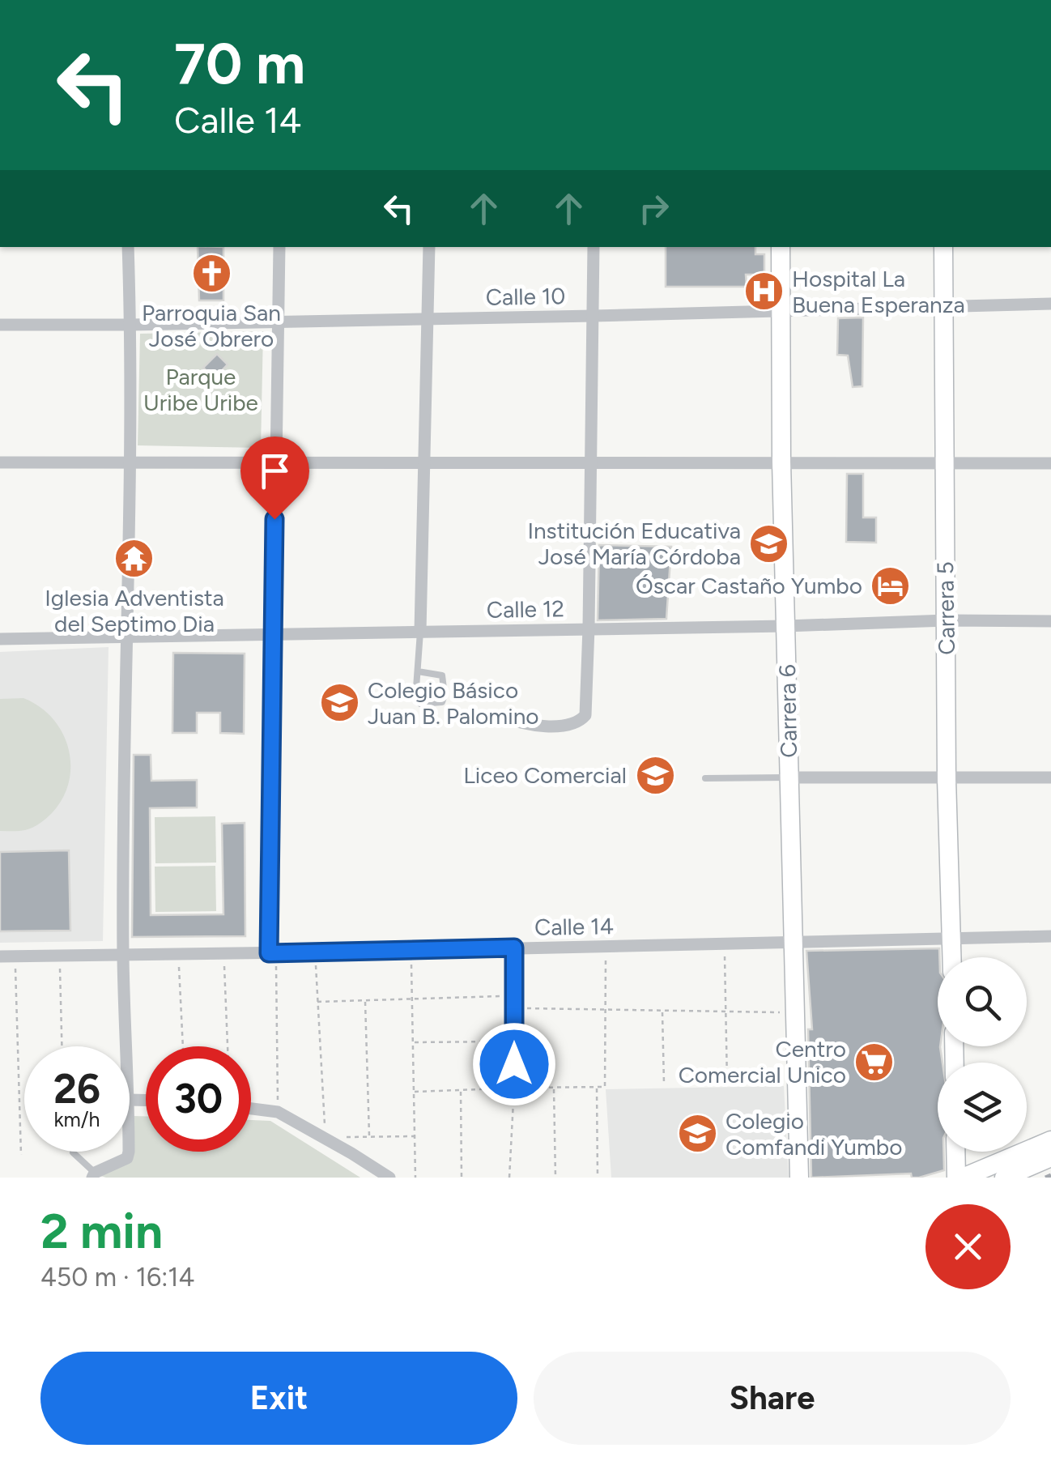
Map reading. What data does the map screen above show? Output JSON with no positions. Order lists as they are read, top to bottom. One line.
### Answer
{"streets":{"main road":["Carrera 5","Carrera 6"],"street":["Calle 10","Calle 12","Calle 14"]},"crossings":[["Calle 10","Carrera 5"],["Calle 10","Carrera 6"],["Carrera 5","Calle 12"],["Carrera 5","Calle 14"],["Calle 12","Carrera 6"],["Carrera 6","Calle 14"]],"parks":["Parque Uribe Uribe"],"places":{"church":["Parroquia San José Obrero"],"hospital":["Hospital La Buena Esperanza"],"school or university":["Institución Educativa José María Córdoba","Colegio Básico Juan B. Palomino","Liceo Comercial","Colegio Comfandi Yumbo"],"temple":["Iglesia Adventista del Septimo Dia"],"hotel":["Óscar Castaño Yumbo"],"supermarket":["Centro Comercial Unico"]},"page":{"turn":["70 m","Calle 14"],"speed":"26 km/h","limit":"30","heading":["2 min","450 m · 16:14"],"buttons":["Exit","Share"]}}
